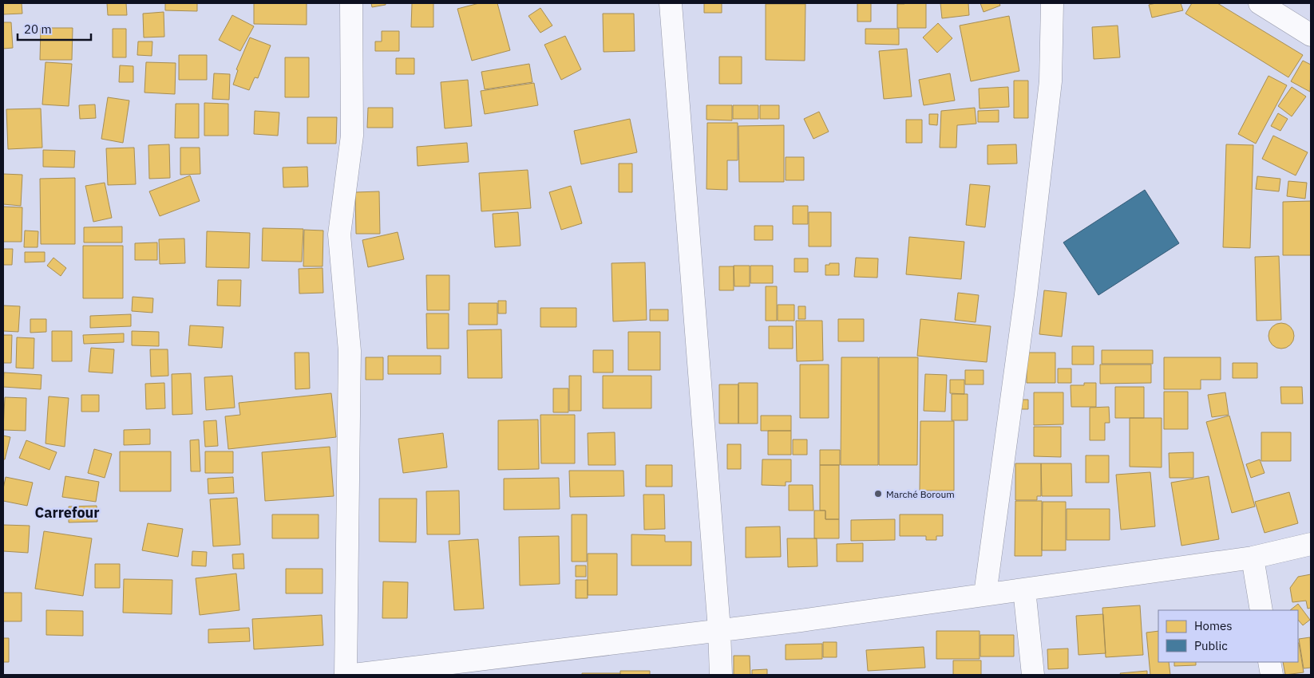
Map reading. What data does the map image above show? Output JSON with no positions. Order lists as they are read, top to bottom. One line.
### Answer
{"districts":["Carrefour"],"places":["Marché Boroum"],"legend":["Homes","Public"],"scale_bar":"20 m"}
